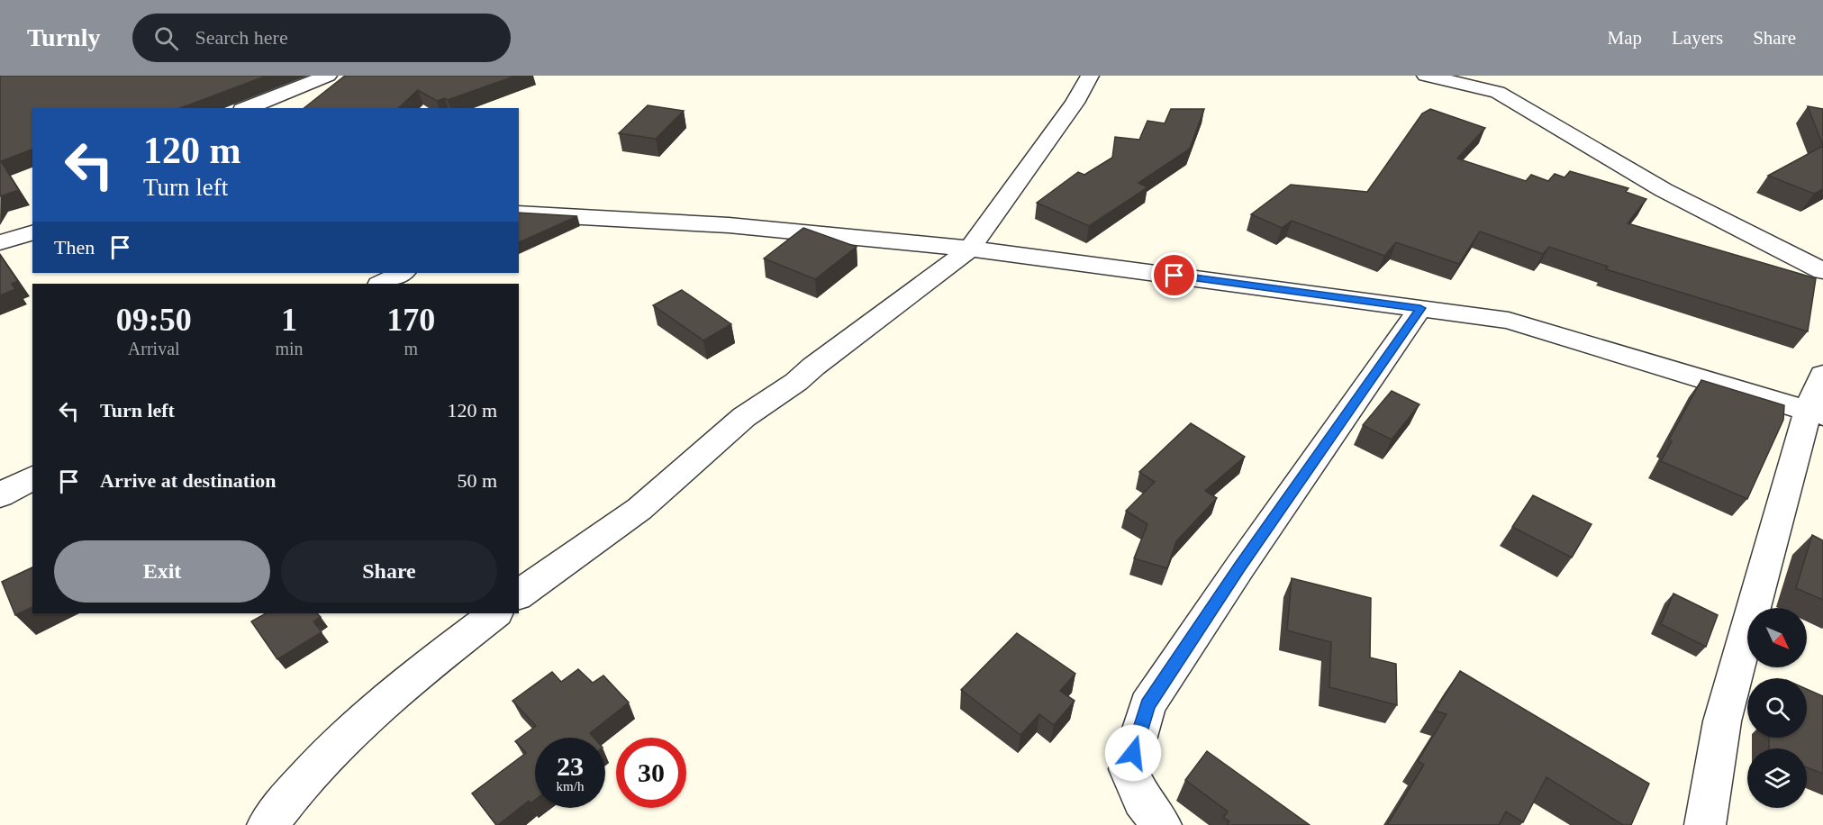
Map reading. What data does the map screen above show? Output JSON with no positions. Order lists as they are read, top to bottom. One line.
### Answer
{"north":"bottom right","page":{"header":"Turnly","search":"Search here","nav":["Map","Layers","Share"],"turn":["120 m","Turn left"],"then":"Then","eta":["09:50","Arrival","1","min","170","m"],"list":[{"name":"Turn left","value":"120 m"},{"name":"Arrive at destination","value":"50 m"}],"buttons":["Exit","Share"],"speed":"23 km/h","limit":"30"}}
